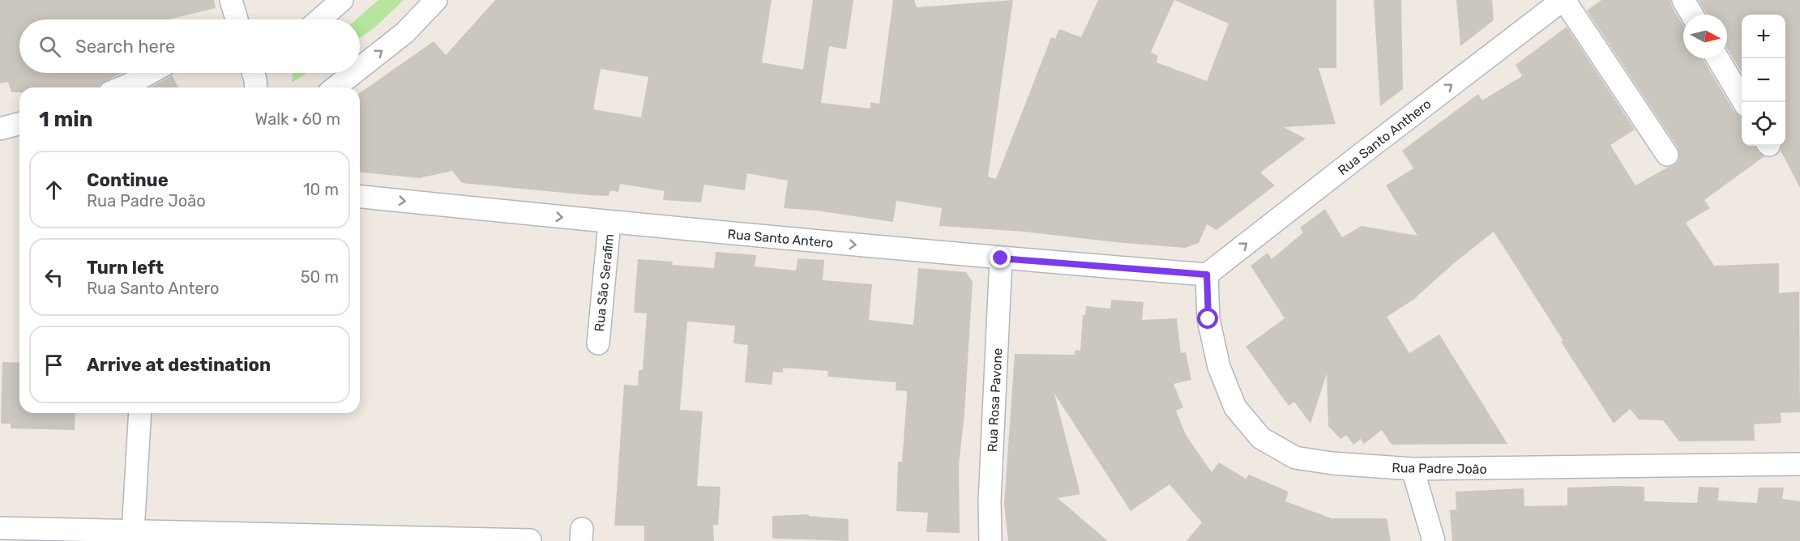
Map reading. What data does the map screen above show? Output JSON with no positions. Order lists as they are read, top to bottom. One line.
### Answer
{"streets":{"street":["Rua Santo Anthero","Rua Santo Antero","Rua São Serafim","Rua Rosa Pavone","Rua Padre João"]},"crossings":[["Rua Santo Anthero","Rua Santo Antero"],["Rua Santo Anthero","Rua Padre João"],["Rua Santo Antero","Rua São Serafim"],["Rua Santo Antero","Rua Rosa Pavone"],["Rua Santo Antero","Rua Padre João"]],"one_way":["Rua Santo Anthero","Rua Santo Antero"],"north":"right","page":{"map_buttons":["+","−"],"search":"Search here","heading":["1 min","Walk · 60 m"],"list":[["Continue","Rua Padre João","10 m"],["Turn left","Rua Santo Antero","50 m"],"Arrive at destination"]}}
